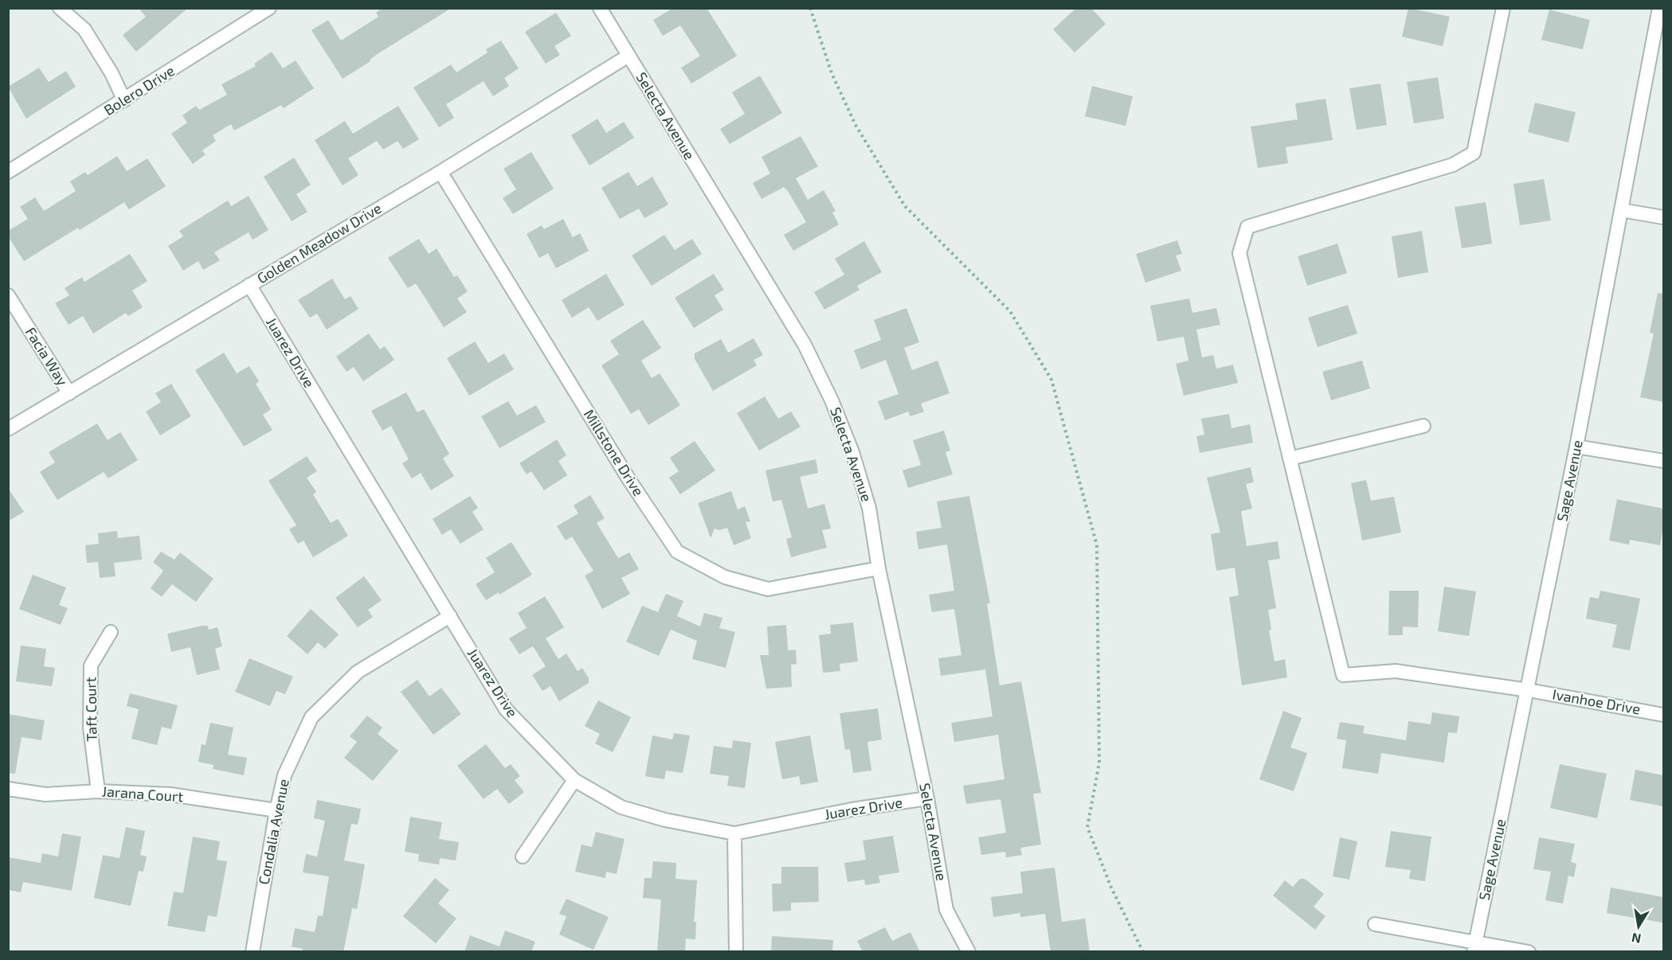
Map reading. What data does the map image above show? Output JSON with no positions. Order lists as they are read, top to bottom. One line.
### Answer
{"streets":{"street":["Bolero Drive","Selecta Avenue","Golden Meadow Drive","Juarez Drive","Facia Way","Millstone Drive","Sage Avenue","Ivanhoe Drive","Taft Court","Jarana Court","Condalia Avenue"]},"crossings":[["Selecta Avenue","Golden Meadow Drive"],["Selecta Avenue","Juarez Drive"],["Selecta Avenue","Millstone Drive"],["Golden Meadow Drive","Juarez Drive"],["Golden Meadow Drive","Facia Way"],["Golden Meadow Drive","Millstone Drive"],["Juarez Drive","Condalia Avenue"],["Sage Avenue","Ivanhoe Drive"],["Taft Court","Jarana Court"],["Jarana Court","Condalia Avenue"]],"north":"bottom"}
